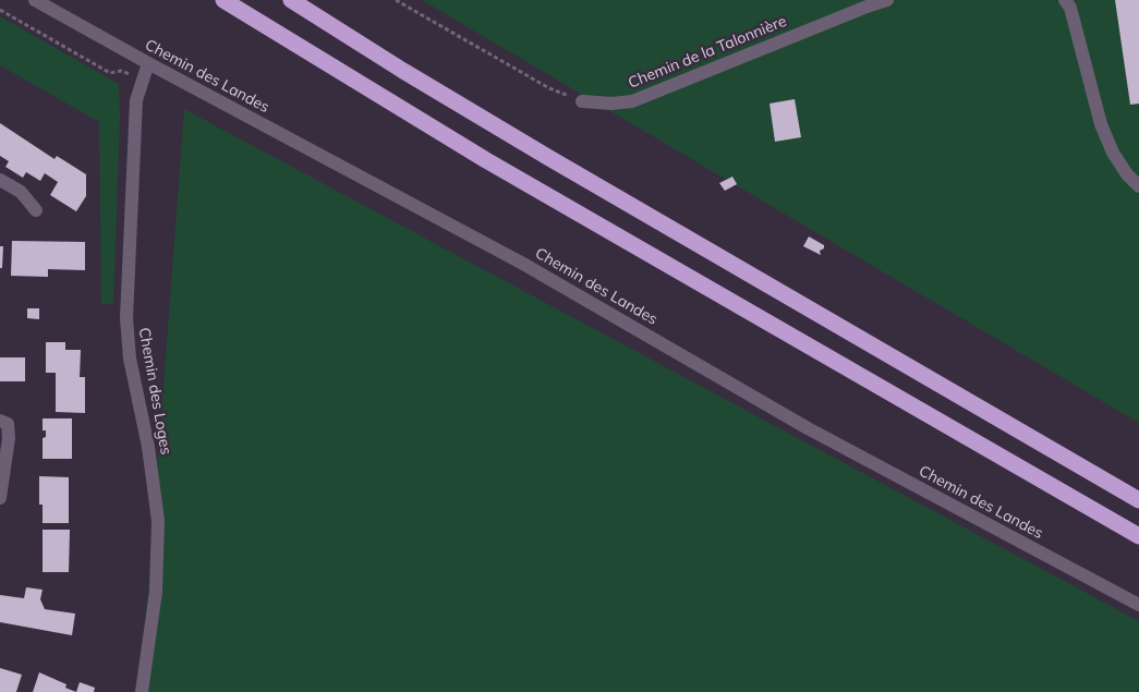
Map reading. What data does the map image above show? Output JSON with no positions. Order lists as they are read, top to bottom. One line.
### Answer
{"streets":{"street":["Chemin de la Talonnière","Chemin des Landes","Chemin des Loges"]},"crossings":[["Chemin des Landes","Chemin des Loges"]]}
